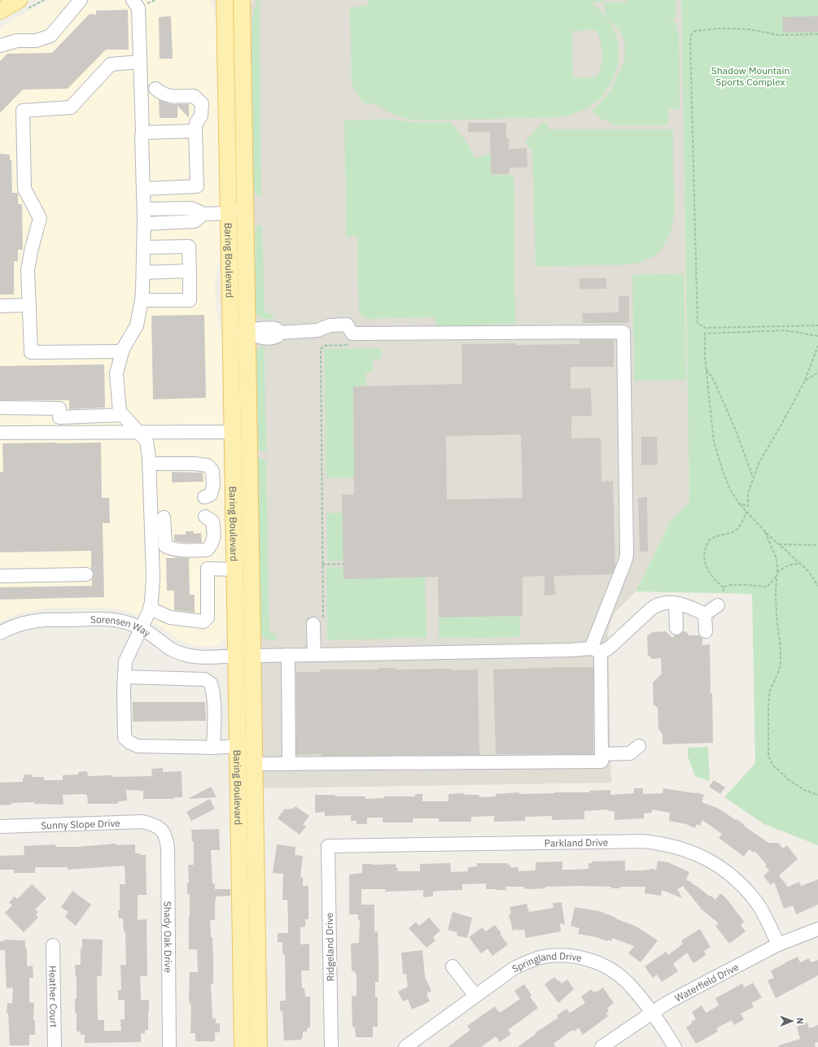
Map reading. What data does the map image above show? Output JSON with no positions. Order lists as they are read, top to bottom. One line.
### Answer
{"streets":{"main road":["Baring Boulevard"],"street":["Sorensen Way","Sunny Slope Drive","Parkland Drive","Shady Oak Drive","Ridgeland Drive","Springland Drive","Waterfield Drive","Heather Court"]},"crossings":[["Baring Boulevard","Sorensen Way"],["Sunny Slope Drive","Shady Oak Drive"],["Parkland Drive","Ridgeland Drive"],["Parkland Drive","Waterfield Drive"],["Springland Drive","Waterfield Drive"]],"parks":["Shadow Mountain Sports Complex"],"north":"right"}
